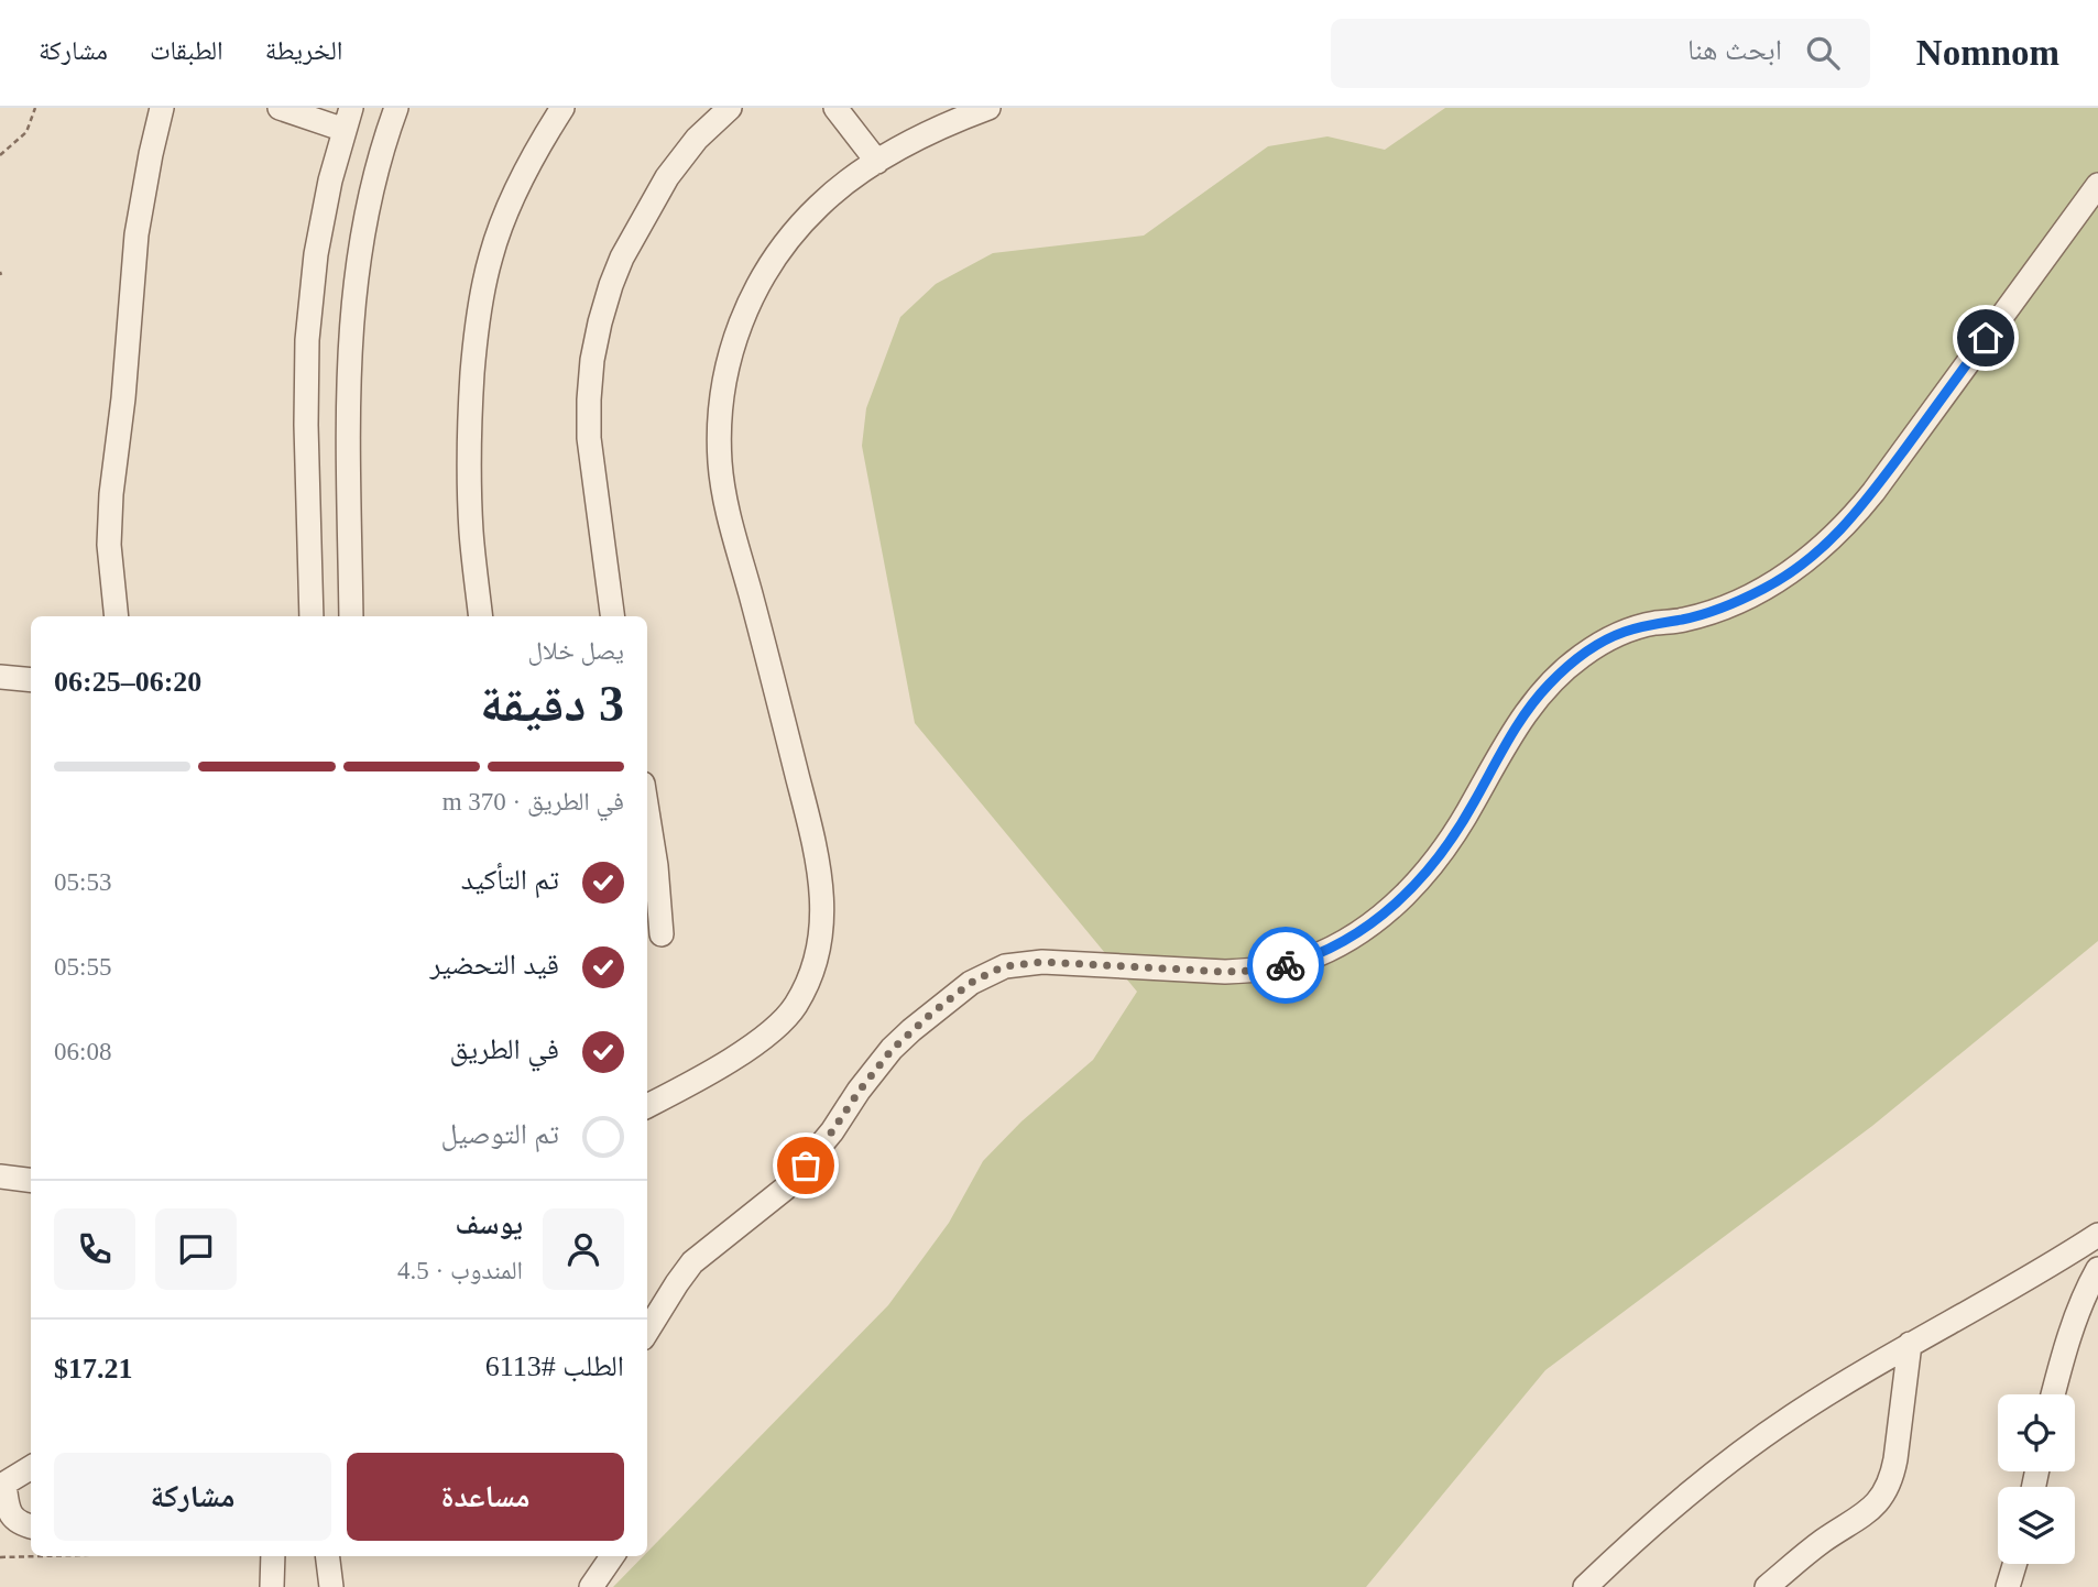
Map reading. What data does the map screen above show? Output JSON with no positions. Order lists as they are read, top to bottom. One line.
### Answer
{"page":{"header":"Nomnom","search":"ابحث هنا","nav":["الخريطة","الطبقات","مشاركة"],"heading":["3 دقيقة","يصل خلال","06:20–06:25"],"panel":["يوسف","المندوب · 4.5","الطلب #6113","$17.21"],"bar":"في الطريق · 370 m","list":[["تم التأكيد","05:53"],["قيد التحضير","05:55"],["في الطريق","06:08"],"تم التوصيل"],"buttons":["مساعدة","مشاركة"]}}
